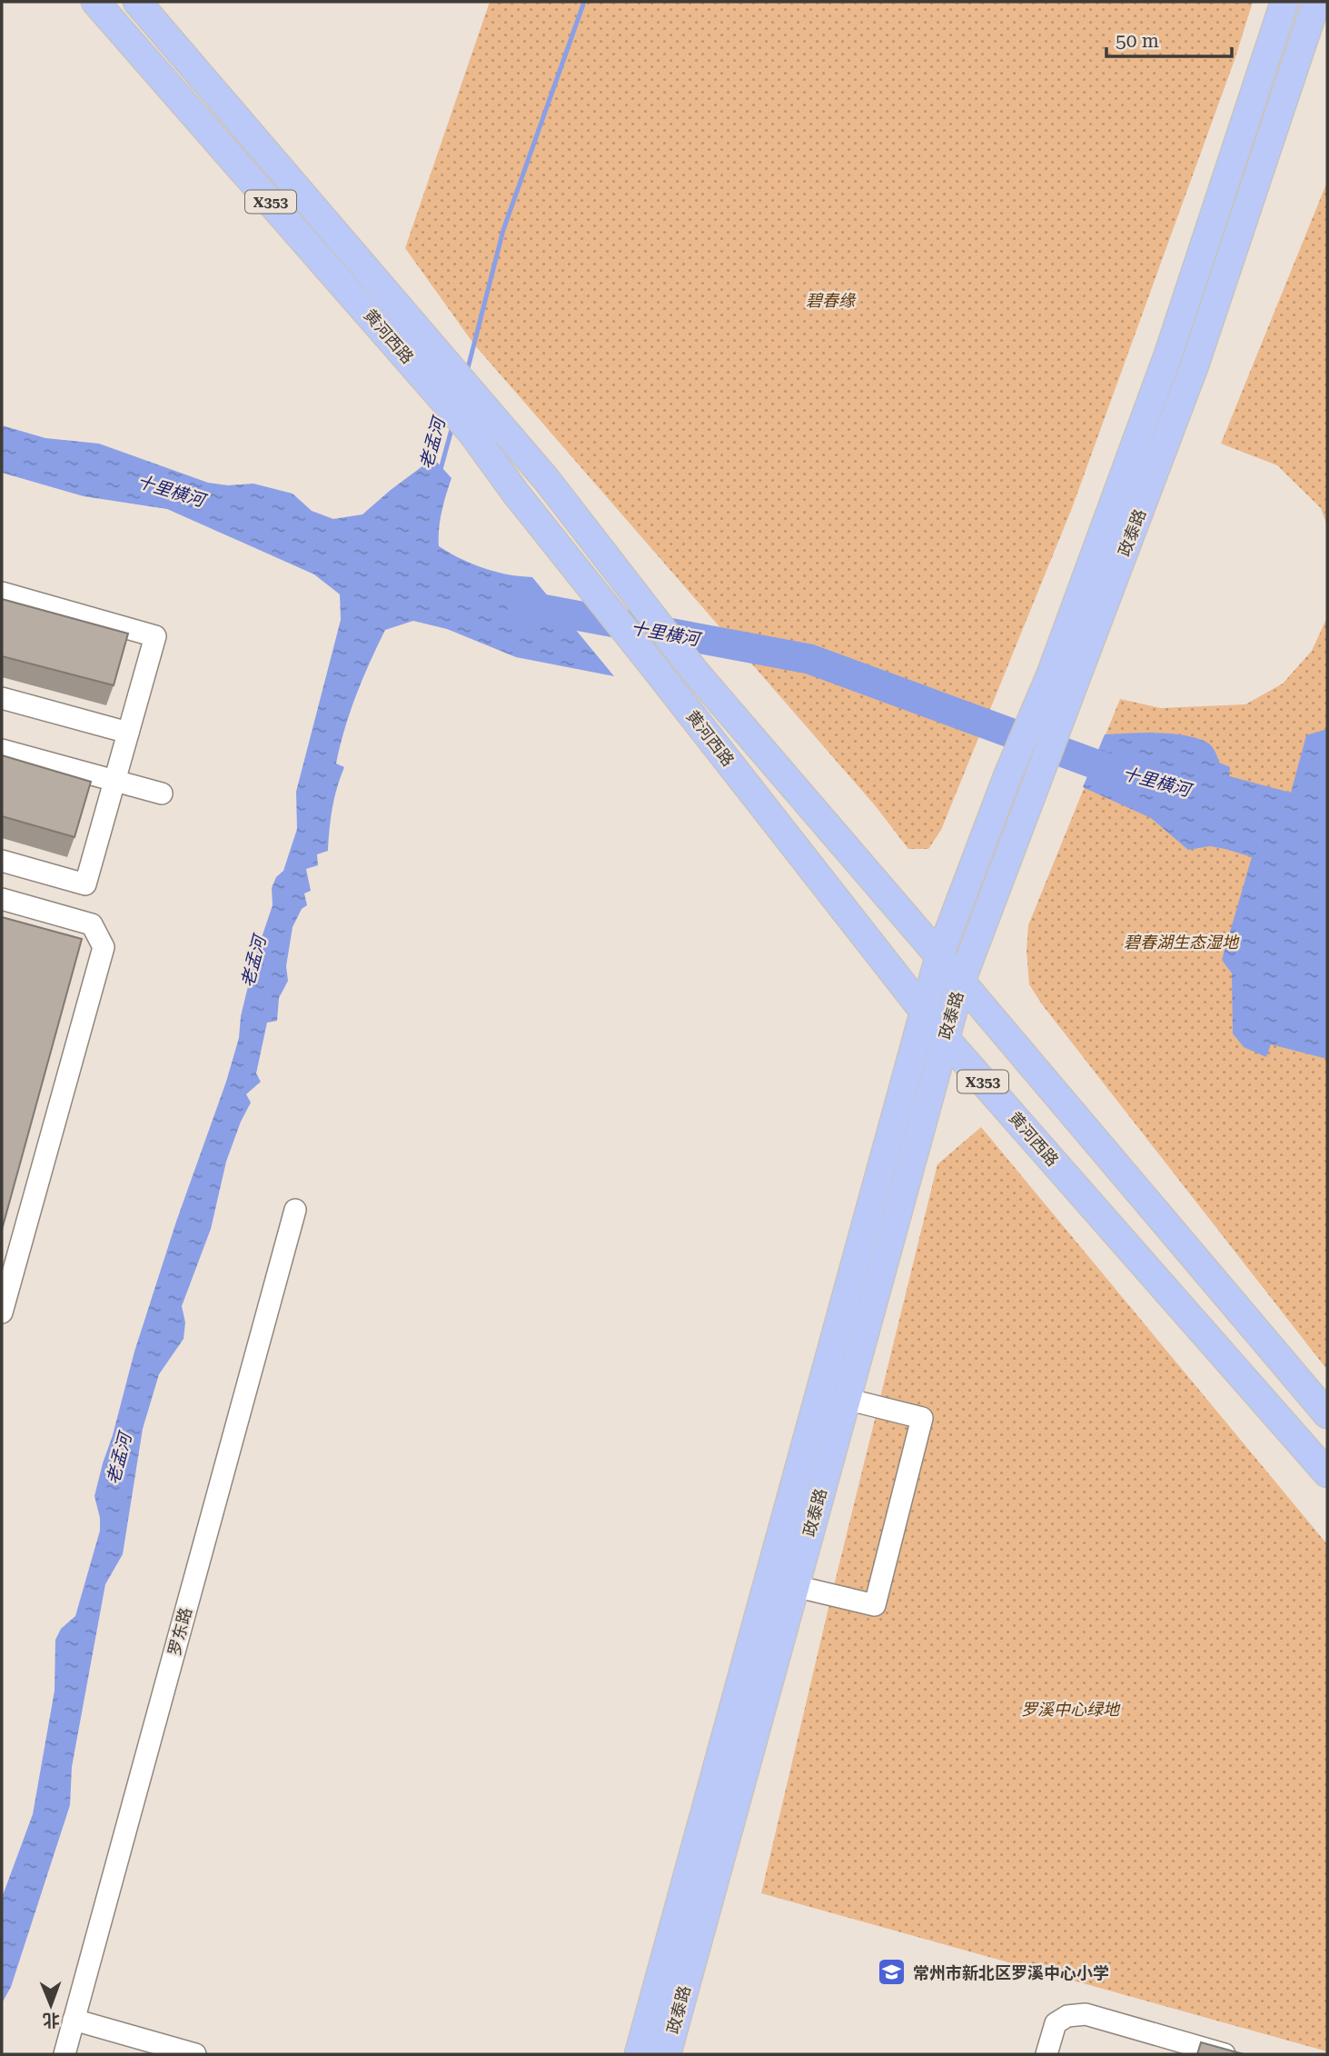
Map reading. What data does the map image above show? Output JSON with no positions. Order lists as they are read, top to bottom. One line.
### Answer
{"streets":{"main road":["X353","黄河西路","政泰路"],"street":["罗东路"]},"crossings":[["黄河西路","政泰路"]],"water":["老孟河","十里横河"],"parks":["碧春缘","碧春湖生态湿地","罗溪中心绿地"],"places":{"school or university":["常州市新北区罗溪中心小学"]},"scale_bar":"50 m","north":"bottom"}
